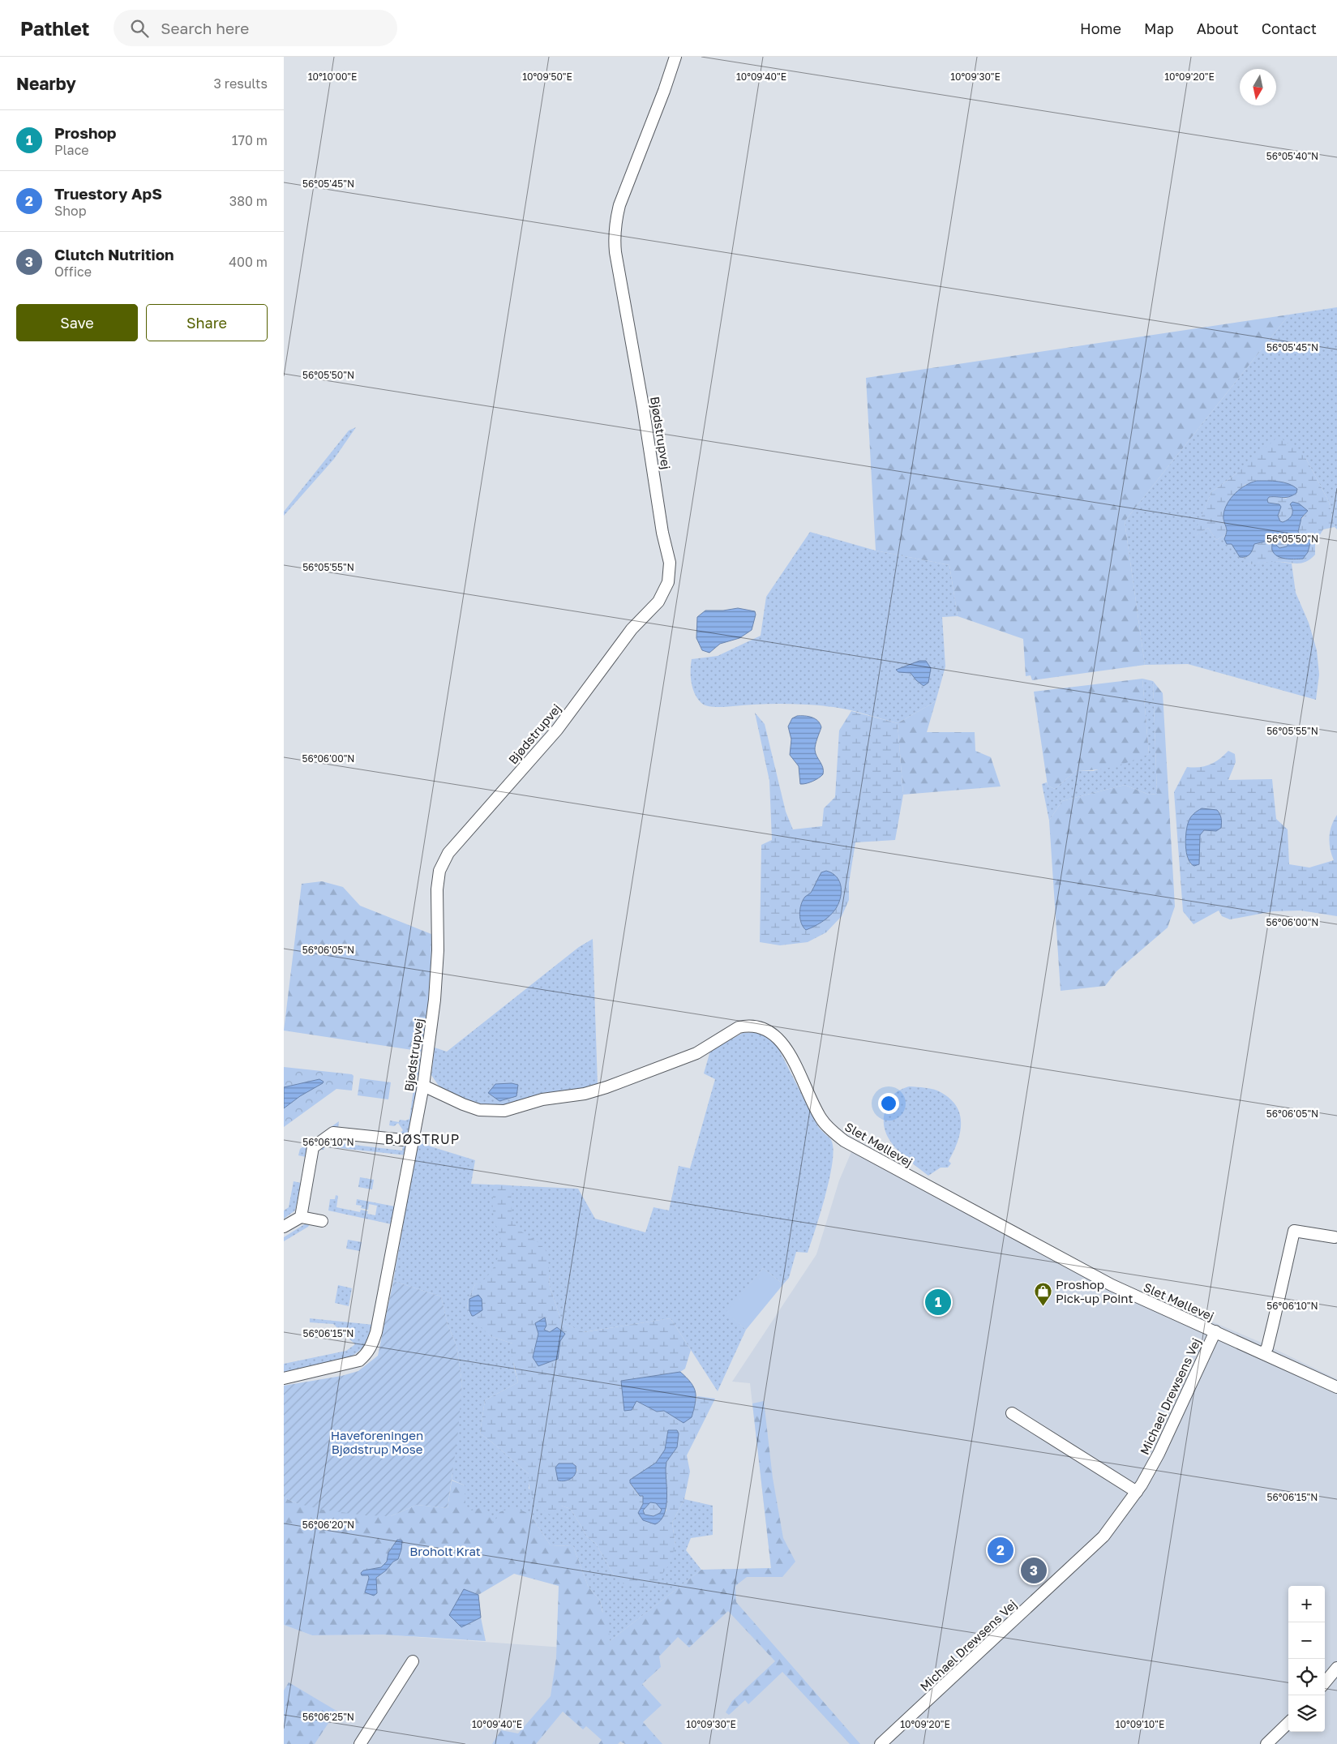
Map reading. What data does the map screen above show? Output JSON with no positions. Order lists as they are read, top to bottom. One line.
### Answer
{"streets":{"street":["Bjødstrupvej","Slet Møllevej","Michael Drewsens Vej"]},"crossings":[["Bjødstrupvej","Slet Møllevej"],["Slet Møllevej","Michael Drewsens Vej"]],"districts":["BJØSTRUP"],"parks":["Haveforeningen Bjødstrup Mose","Broholt Krat"],"places":{"shop":["Proshop Pick-up Point"]},"north":"bottom","page":{"header":"Pathlet","search":"Search here","nav":["Home","Map","About","Contact"],"heading":["Nearby","3 results"],"list":[{"mark":"1","name":"Proshop","note":"Place","value":"170 m"},{"mark":"2","name":"Truestory ApS","note":"Shop","value":"380 m"},{"mark":"3","name":"Clutch Nutrition","note":"Office","value":"400 m"}],"buttons":["Save","Share"],"pins":["1","2","3"],"map_buttons":["+","−"]},"coordinates":["10°10'00\"E","10°09'40\"E","10°09'30\"E","10°09'20\"E","10°09'50\"E","56°05'40\"N","56°05'45\"N","56°05'50\"N","56°05'55\"N","56°06'00\"N","56°06'05\"N","56°06'10\"N","56°06'15\"N","56°06'20\"N","56°06'25\"N","10°09'10\"E"]}
